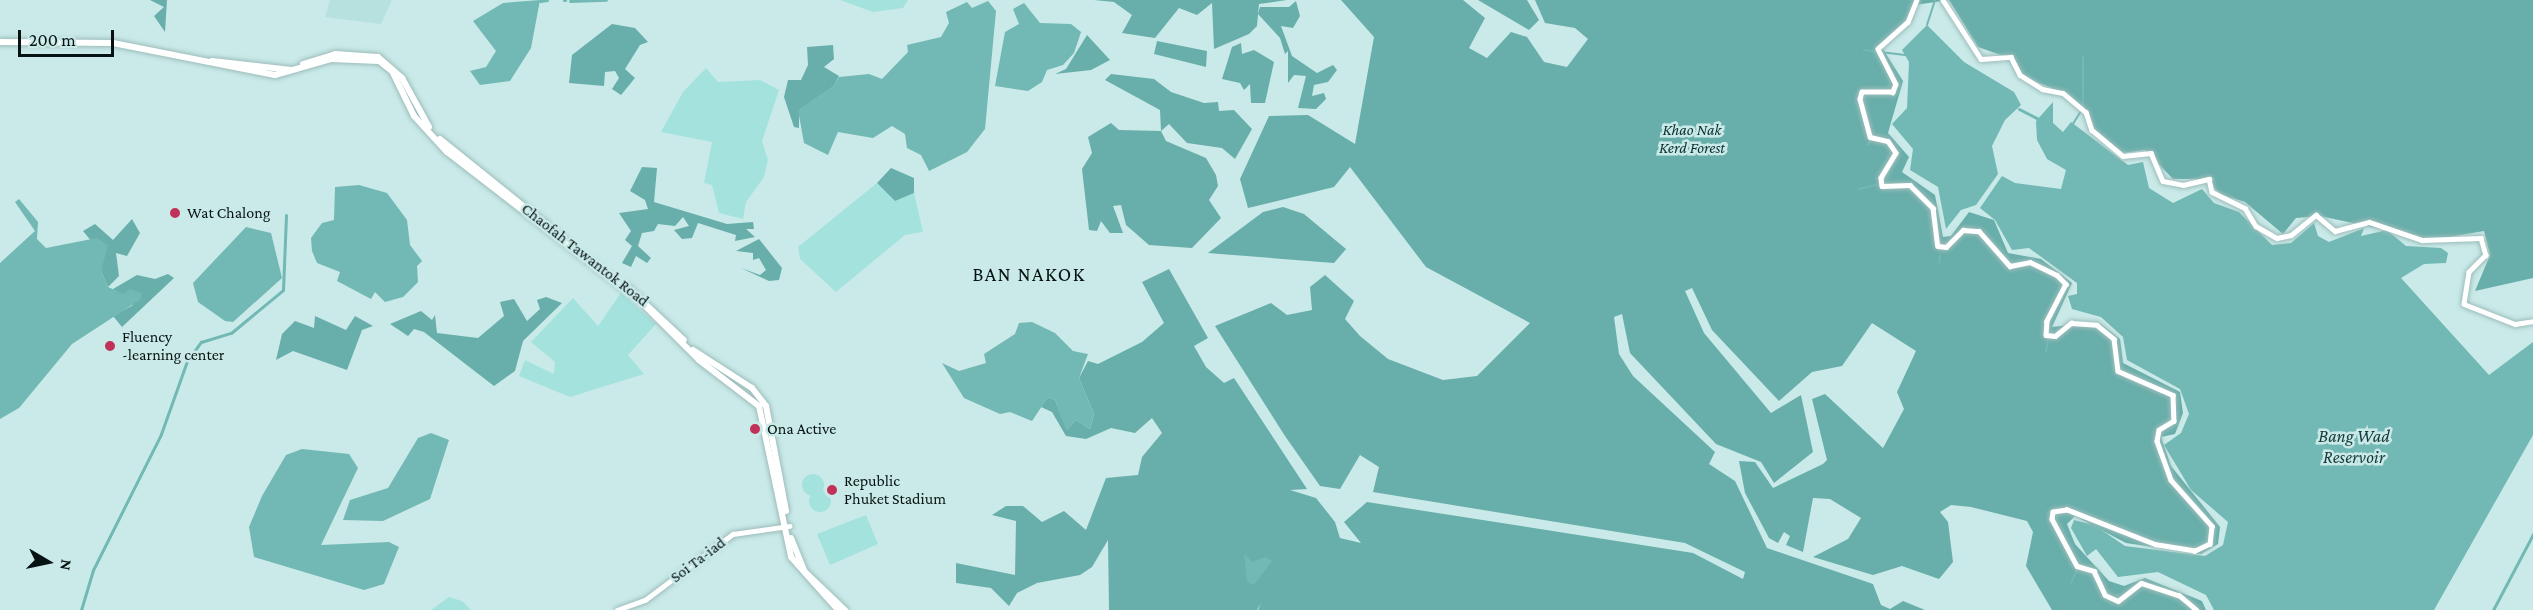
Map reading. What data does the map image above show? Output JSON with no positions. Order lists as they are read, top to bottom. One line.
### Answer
{"streets":{"main road":["Chaofah Tawantok Road"],"street":["Soi Ta-iad"]},"crossings":[["Chaofah Tawantok Road","Soi Ta-iad"]],"districts":["BAN NAKOK"],"water":["Bang Wad Reservoir"],"parks":["Khao Nak Kerd Forest"],"places":["Wat Chalong","Fluency -learning center","Ona Active","Republic Phuket Stadium"],"scale_bar":"200 m","north":"right"}
